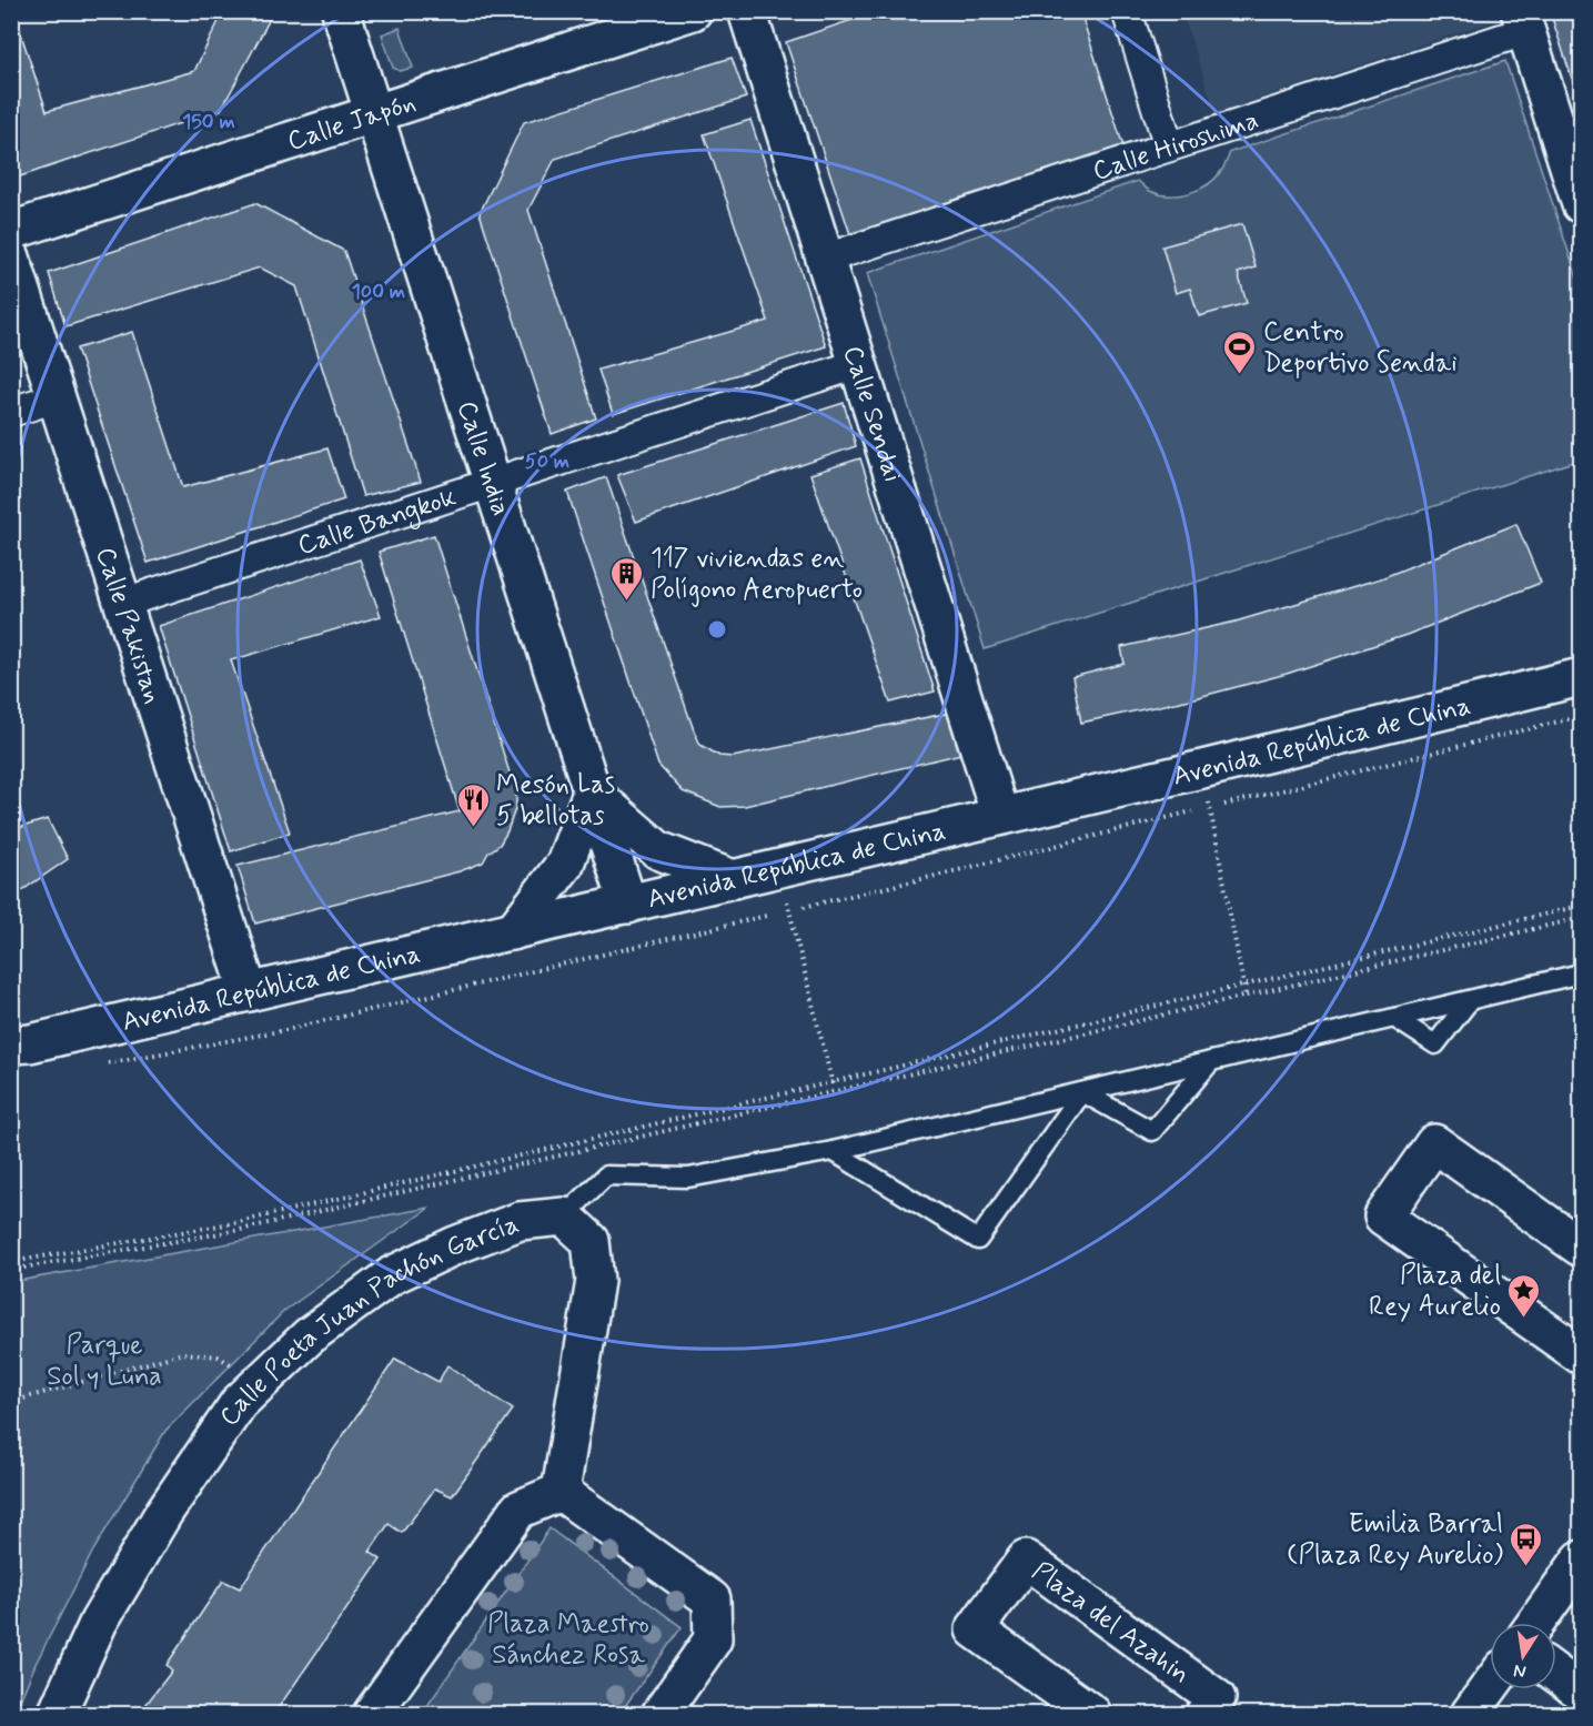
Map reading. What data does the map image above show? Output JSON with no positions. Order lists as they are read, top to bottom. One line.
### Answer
{"streets":{"street":["Calle Japón","Calle Hiroshima","Calle Sendai","Calle India","Calle Bangkok","Calle Pakistan","Avenida República de China","Calle Poeta Juan Pachón García","Plaza del Azahin"]},"crossings":[["Calle Japón","Calle India"],["Calle Hiroshima","Calle Sendai"],["Calle Sendai","Calle Bangkok"],["Calle Sendai","Avenida República de China"],["Calle India","Calle Bangkok"],["Calle India","Avenida República de China"],["Calle Bangkok","Calle Pakistan"],["Calle Pakistan","Avenida República de China"]],"parks":["Parque Sol y Luna","Plaza Maestro Sánchez Rosa"],"places":{"sports":["Centro Deportivo Sendai"],"building":["117 viviendas en Polígono Aeropuerto"],"restaurant":["Mesón Las 5 bellotas"],"place":["Plaza del Rey Aurelio"],"bus stop":["Emilia Barral (Plaza Rey Aurelio)"]},"north":"bottom","rings":["150 m","100 m","50 m"]}
